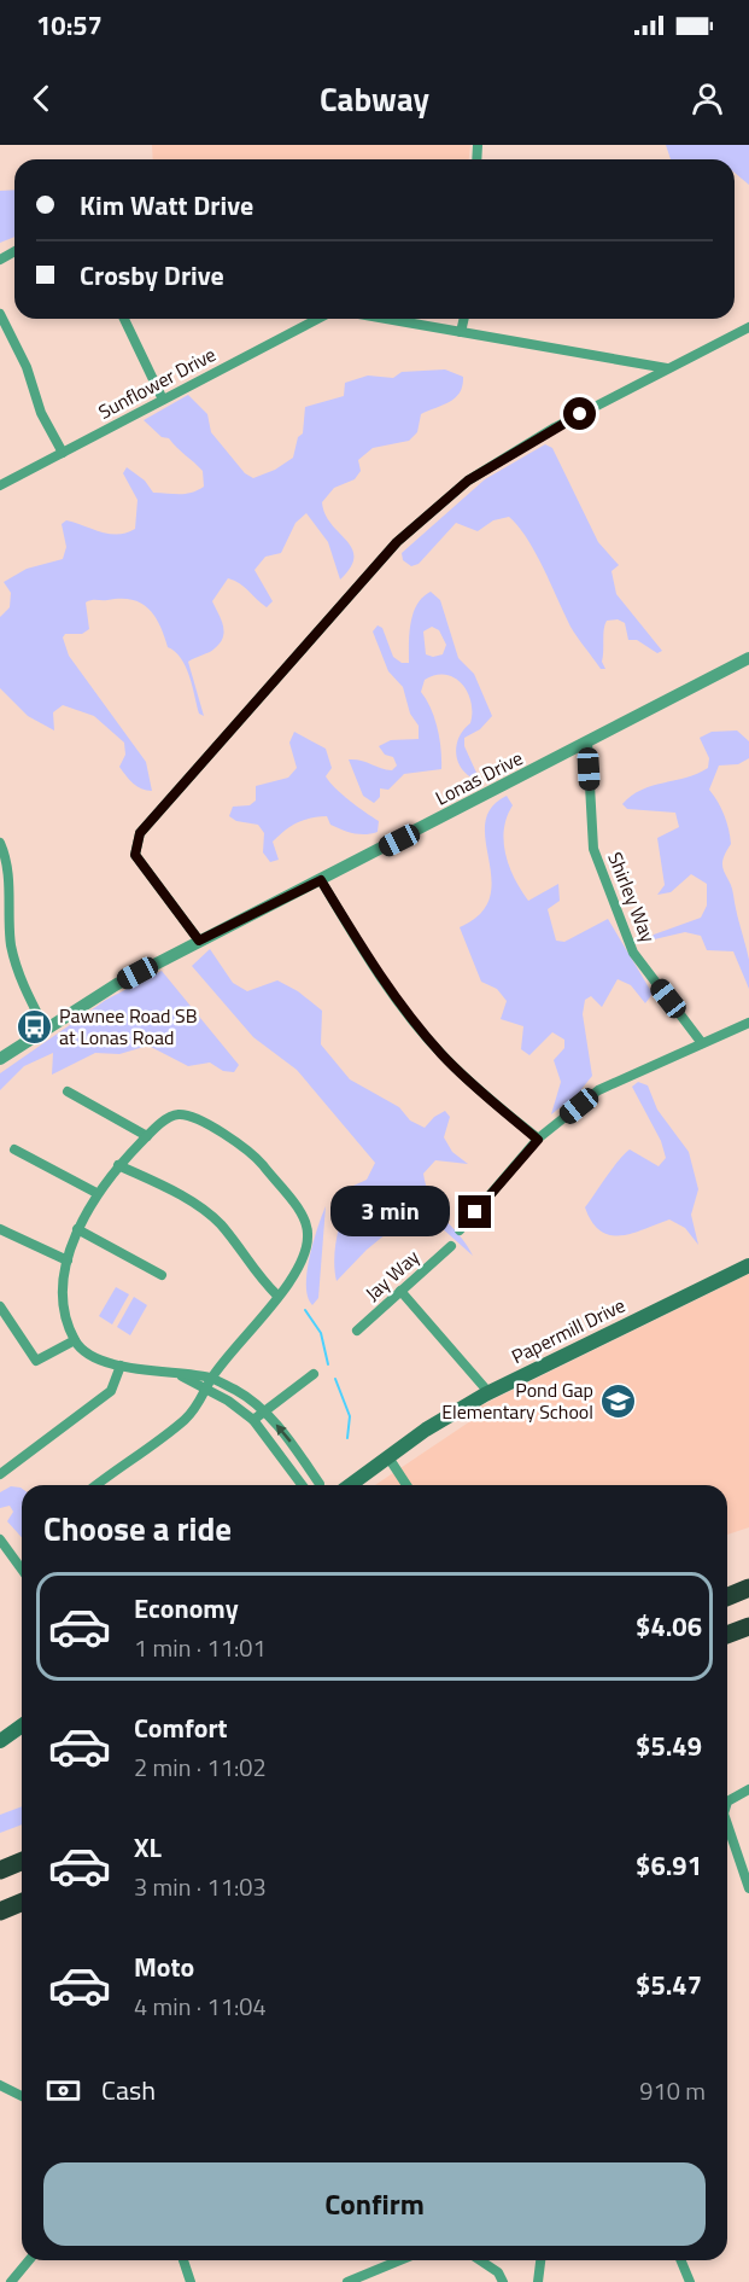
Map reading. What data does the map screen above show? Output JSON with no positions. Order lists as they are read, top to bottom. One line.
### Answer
{"streets":{"main road":["Papermill Drive"],"street":["Sunflower Drive","Lonas Drive","Shirley Way","Jay Way"]},"crossings":[["Lonas Drive","Shirley Way"]],"places":{"bus stop":["Pawnee Road SB at Lonas Road"],"school or university":["Pond Gap Elementary School"]},"page":{"status":"10:57","header":"Cabway","banner":["Kim Watt Drive","Crosby Drive"],"bubble":"3 min","heading":"Choose a ride","list":[{"name":"Economy","note":"1 min · 11:01","value":"$4.06"},{"name":"Comfort","note":"2 min · 11:02","value":"$5.49"},{"name":"XL","note":"3 min · 11:03","value":"$6.91"},{"name":"Moto","note":"4 min · 11:04","value":"$5.47"}],"pay":["Cash","910 m"],"buttons":"Confirm"}}
